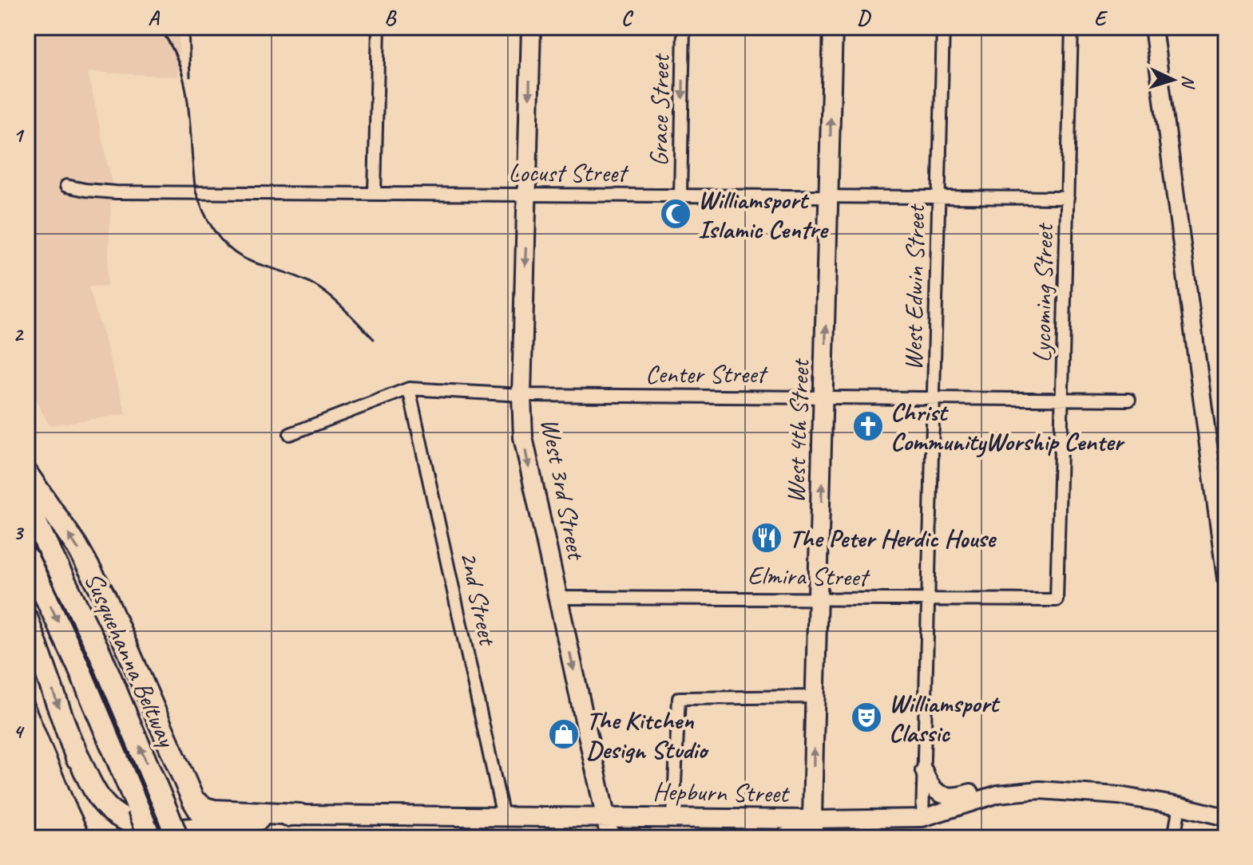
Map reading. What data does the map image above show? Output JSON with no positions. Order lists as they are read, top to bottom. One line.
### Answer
{"streets":{"highway":["Susquehanna Beltway"],"main road":["West 4th Street","West 3rd Street","Hepburn Street"],"street":["Grace Street","Locust Street","West Edwin Street","Lycoming Street","Center Street","Elmira Street","2nd Street"]},"crossings":[["Grace Street","Locust Street"],["Locust Street","West Edwin Street"],["Locust Street","Lycoming Street"],["Locust Street","West 4th Street"],["Locust Street","West 3rd Street"],["West Edwin Street","Center Street"],["West Edwin Street","Elmira Street"],["West Edwin Street","Hepburn Street"],["Lycoming Street","Center Street"],["Lycoming Street","Elmira Street"],["Center Street","West 4th Street"],["Center Street","West 3rd Street"],["Center Street","2nd Street"],["West 4th Street","Elmira Street"],["West 4th Street","Hepburn Street"],["West 3rd Street","Elmira Street"],["West 3rd Street","Hepburn Street"],["2nd Street","Hepburn Street"]],"one_way":["Grace Street","West 4th Street","West 3rd Street"],"places":{"mosque":["Williamsport Islamic Centre"],"church":["Christ CommunityWorship Center"],"restaurant":["The Peter Herdic House"],"theatre":["Williamsport Classic"],"shop":["The Kitchen Design Studio"]},"north":"right","grid":{"columns":["A","B","C","D","E"],"rows":["1","2","3","4"]}}
